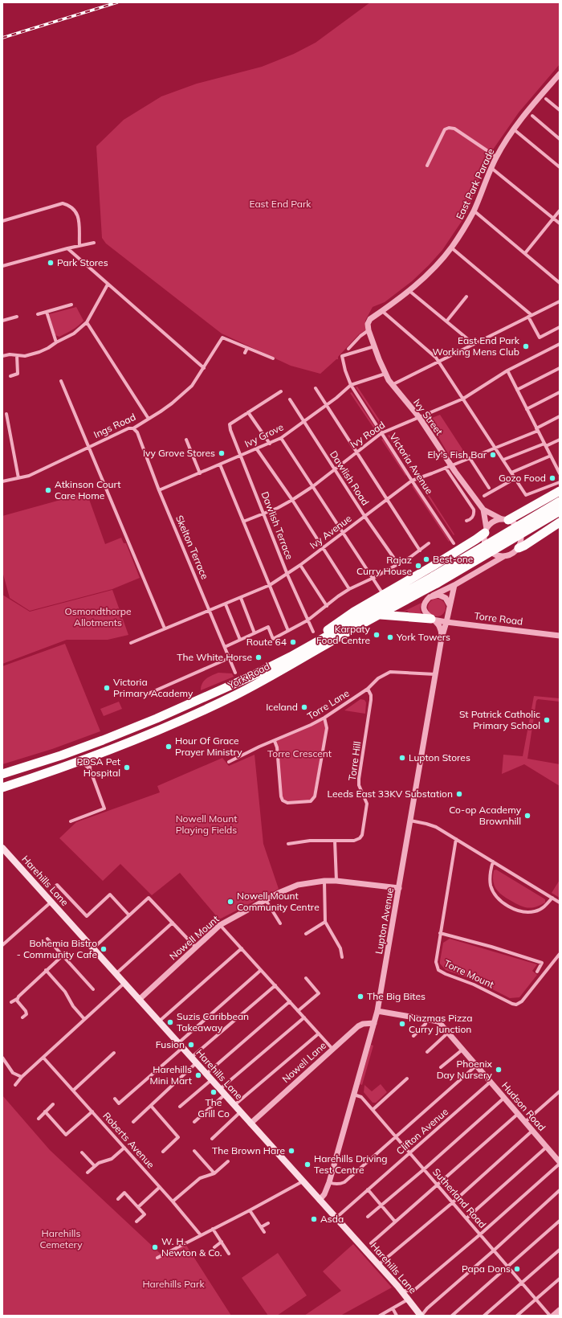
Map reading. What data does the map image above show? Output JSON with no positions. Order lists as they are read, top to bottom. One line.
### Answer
{"streets":{"highway":["York Road"],"main road":["Harehills Lane"],"street":["East Park Parade","Ivy Street","Ings Road","Ivy Road","Ivy Grove","Victoria Avenue","Dawlish Road","Dawlish Terrace","Ivy Avenue","Skelton Terrace","Torre Road","Torre Lane","Torre Hill","Lupton Avenue","Nowell Mount","Torre Mount","Nowell Lane","Hudson Road","Clifton Avenue","Roberts Avenue","Sutherland Road"]},"crossings":[["East Park Parade","Ivy Street"],["Ivy Street","Ivy Road"],["Ivy Street","Ivy Grove"],["Ivy Street","Victoria Avenue"],["Ivy Street","Ivy Avenue"],["Ings Road","Skelton Terrace"],["Ivy Road","Victoria Avenue"],["Ivy Road","Dawlish Road"],["Ivy Road","Dawlish Terrace"],["Ivy Grove","Victoria Avenue"],["Ivy Grove","Dawlish Road"],["Ivy Grove","Dawlish Terrace"],["Ivy Grove","Skelton Terrace"],["Victoria Avenue","Ivy Avenue"],["Dawlish Road","Ivy Avenue"],["Dawlish Terrace","Ivy Avenue"],["Ivy Avenue","Skelton Terrace"],["Torre Road","Lupton Avenue"],["Torre Lane","Torre Hill"],["Torre Lane","Lupton Avenue"],["Harehills Lane","Lupton Avenue"],["Harehills Lane","Nowell Mount"],["Harehills Lane","Nowell Lane"],["Harehills Lane","Clifton Avenue"],["Lupton Avenue","Nowell Mount"],["Lupton Avenue","Nowell Lane"],["Lupton Avenue","Hudson Road"],["Lupton Avenue","Sutherland Road"],["Hudson Road","Clifton Avenue"],["Clifton Avenue","Sutherland Road"]],"parks":["East End Park","Osmondthorpe Allotments","Torre Crescent","Nowell Mount Playing Fields","Harehills Cemetery","Harehills Park"],"places":["Park Stores","East End Park Working Mens Club","Ivy Grove Stores","Ely's Fish Bar","Gozo Food","Atkinson Court Care Home","Best-one","Rajaz Curry House","Karpaty Food Centre","York Towers","Route 64","The White Horse","Victoria Primary Academy","Iceland","St Patrick Catholic Primary School","Hour Of Grace Prayer Ministry","Lupton Stores","PDSA Pet Hospital","Leeds East 33KV Substation","Co-op Academy Brownhill","Nowell Mount Community Centre","Bohemia Bistro - Community Cafe","The Big Bites","Suzis Caribbean Takeaway","Nazmas Pizza Curry Junction","Fusion","Phoenix Day Nursery","Harehills Mini Mart","The Grill Co","The Brown Hare","Harehills Driving Test Centre","Asda","W. H. Newton & Co.","Papa Dons"]}
